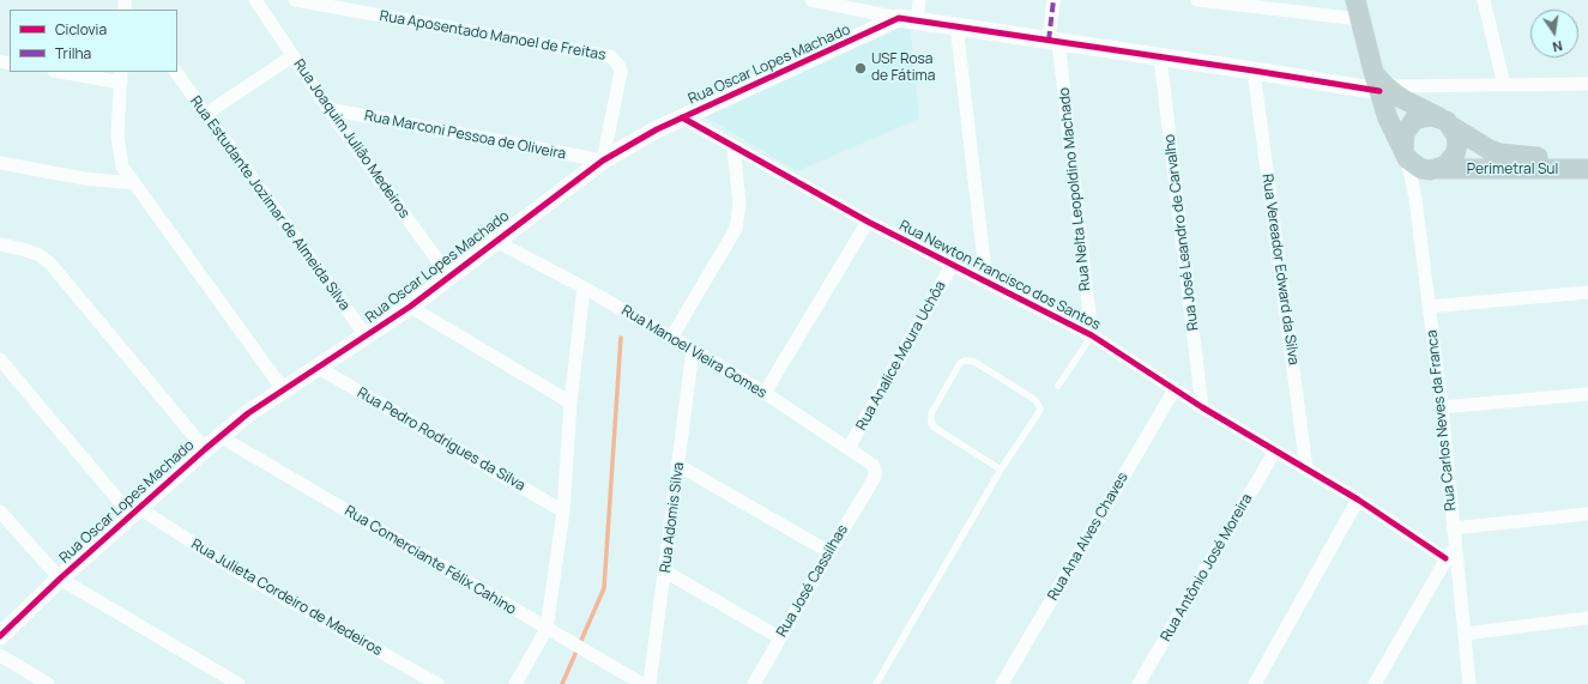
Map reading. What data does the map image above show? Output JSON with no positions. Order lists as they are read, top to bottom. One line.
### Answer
{"streets":{"main road":["Perimetral Sul","Rua Carlos Neves da Franca"],"street":["Rua Aposentado Manoel de Freitas","Rua Oscar Lopes Machado","Rua Marconi Pessoa de Oliveira","Rua Joaquim Julião Medeiros","Rua Nelta Leopoldino Machado","Rua Estudante Jozimar de Almeida Silva","Rua José Leandro de Carvalho","Rua Vereador Edward da Silva","Rua Newton Francisco dos Santos","Rua Manoel Vieira Gomes","Rua Analice Moura Uchôa","Rua Pedro Rodrigues da Silva","Rua Adomis Silva","Rua Ana Alves Chaves","Rua Comerciante Félix Cahino","Rua Antônio José Moreira","Rua José Cassilhas","Rua Julieta Cordeiro de Medeiros"]},"crossings":[["Rua Aposentado Manoel de Freitas","Rua Oscar Lopes Machado"],["Rua Aposentado Manoel de Freitas","Rua Marconi Pessoa de Oliveira"],["Rua Oscar Lopes Machado","Rua Marconi Pessoa de Oliveira"],["Rua Oscar Lopes Machado","Rua Joaquim Julião Medeiros"],["Rua Oscar Lopes Machado","Rua Estudante Jozimar de Almeida Silva"],["Rua Oscar Lopes Machado","Rua Newton Francisco dos Santos"],["Rua Oscar Lopes Machado","Rua Manoel Vieira Gomes"],["Rua Oscar Lopes Machado","Rua Pedro Rodrigues da Silva"],["Rua Oscar Lopes Machado","Rua Comerciante Félix Cahino"],["Rua Oscar Lopes Machado","Rua Julieta Cordeiro de Medeiros"],["Rua Marconi Pessoa de Oliveira","Rua Joaquim Julião Medeiros"],["Perimetral Sul","Rua Carlos Neves da Franca"],["Rua Nelta Leopoldino Machado","Rua Newton Francisco dos Santos"],["Rua José Leandro de Carvalho","Rua Newton Francisco dos Santos"],["Rua Vereador Edward da Silva","Rua Newton Francisco dos Santos"],["Rua Newton Francisco dos Santos","Rua Analice Moura Uchôa"],["Rua Newton Francisco dos Santos","Rua Ana Alves Chaves"],["Rua Newton Francisco dos Santos","Rua Antônio José Moreira"],["Rua Manoel Vieira Gomes","Rua Analice Moura Uchôa"],["Rua Manoel Vieira Gomes","Rua Adomis Silva"],["Rua Manoel Vieira Gomes","Rua José Cassilhas"]],"places":["USF Rosa de Fátima"],"legend":["Ciclovia","Trilha"],"north":"bottom"}
